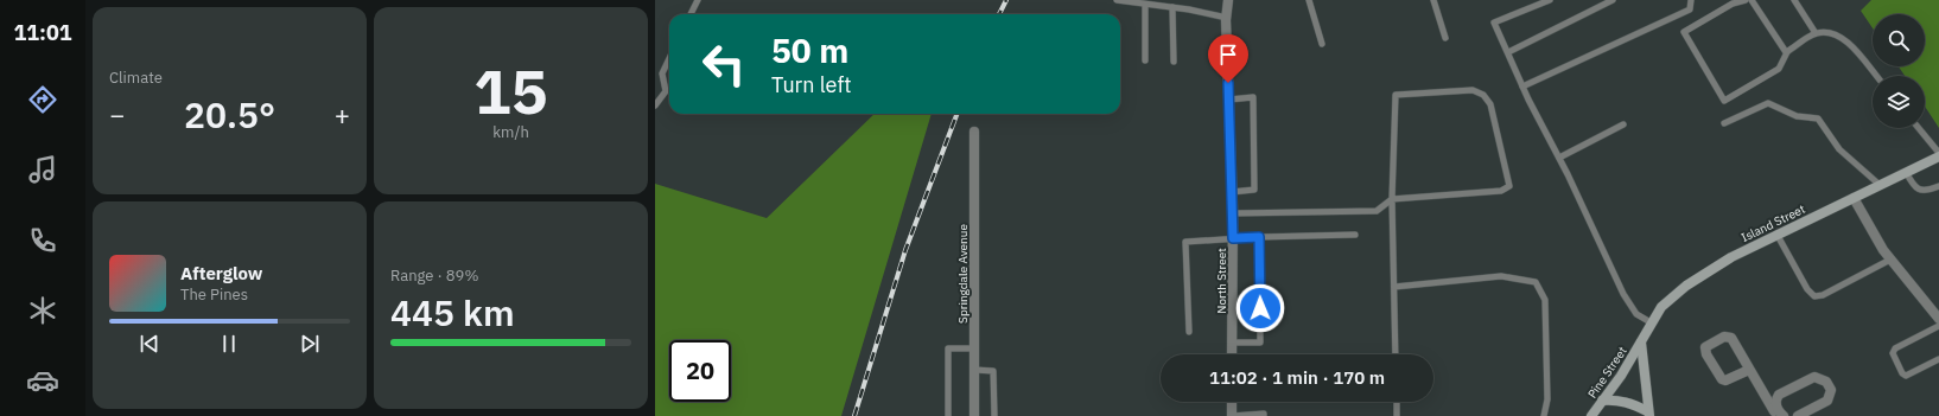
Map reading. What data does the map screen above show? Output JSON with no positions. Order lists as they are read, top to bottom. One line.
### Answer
{"streets":{"street":["Island Street","Springdale Avenue","North Street","Pine Street"]},"crossings":[["Island Street","Pine Street"]],"page":{"tabs":"11:01","tile":["Climate",["15","km/h"],["Range · 89%","445 km"]],"turn":["50 m","Turn left"],"heat":["−","20.5°","+"],"song":["Afterglow","The Pines"],"limit":"20","trip":"11:02 · 1 min · 170 m"}}
